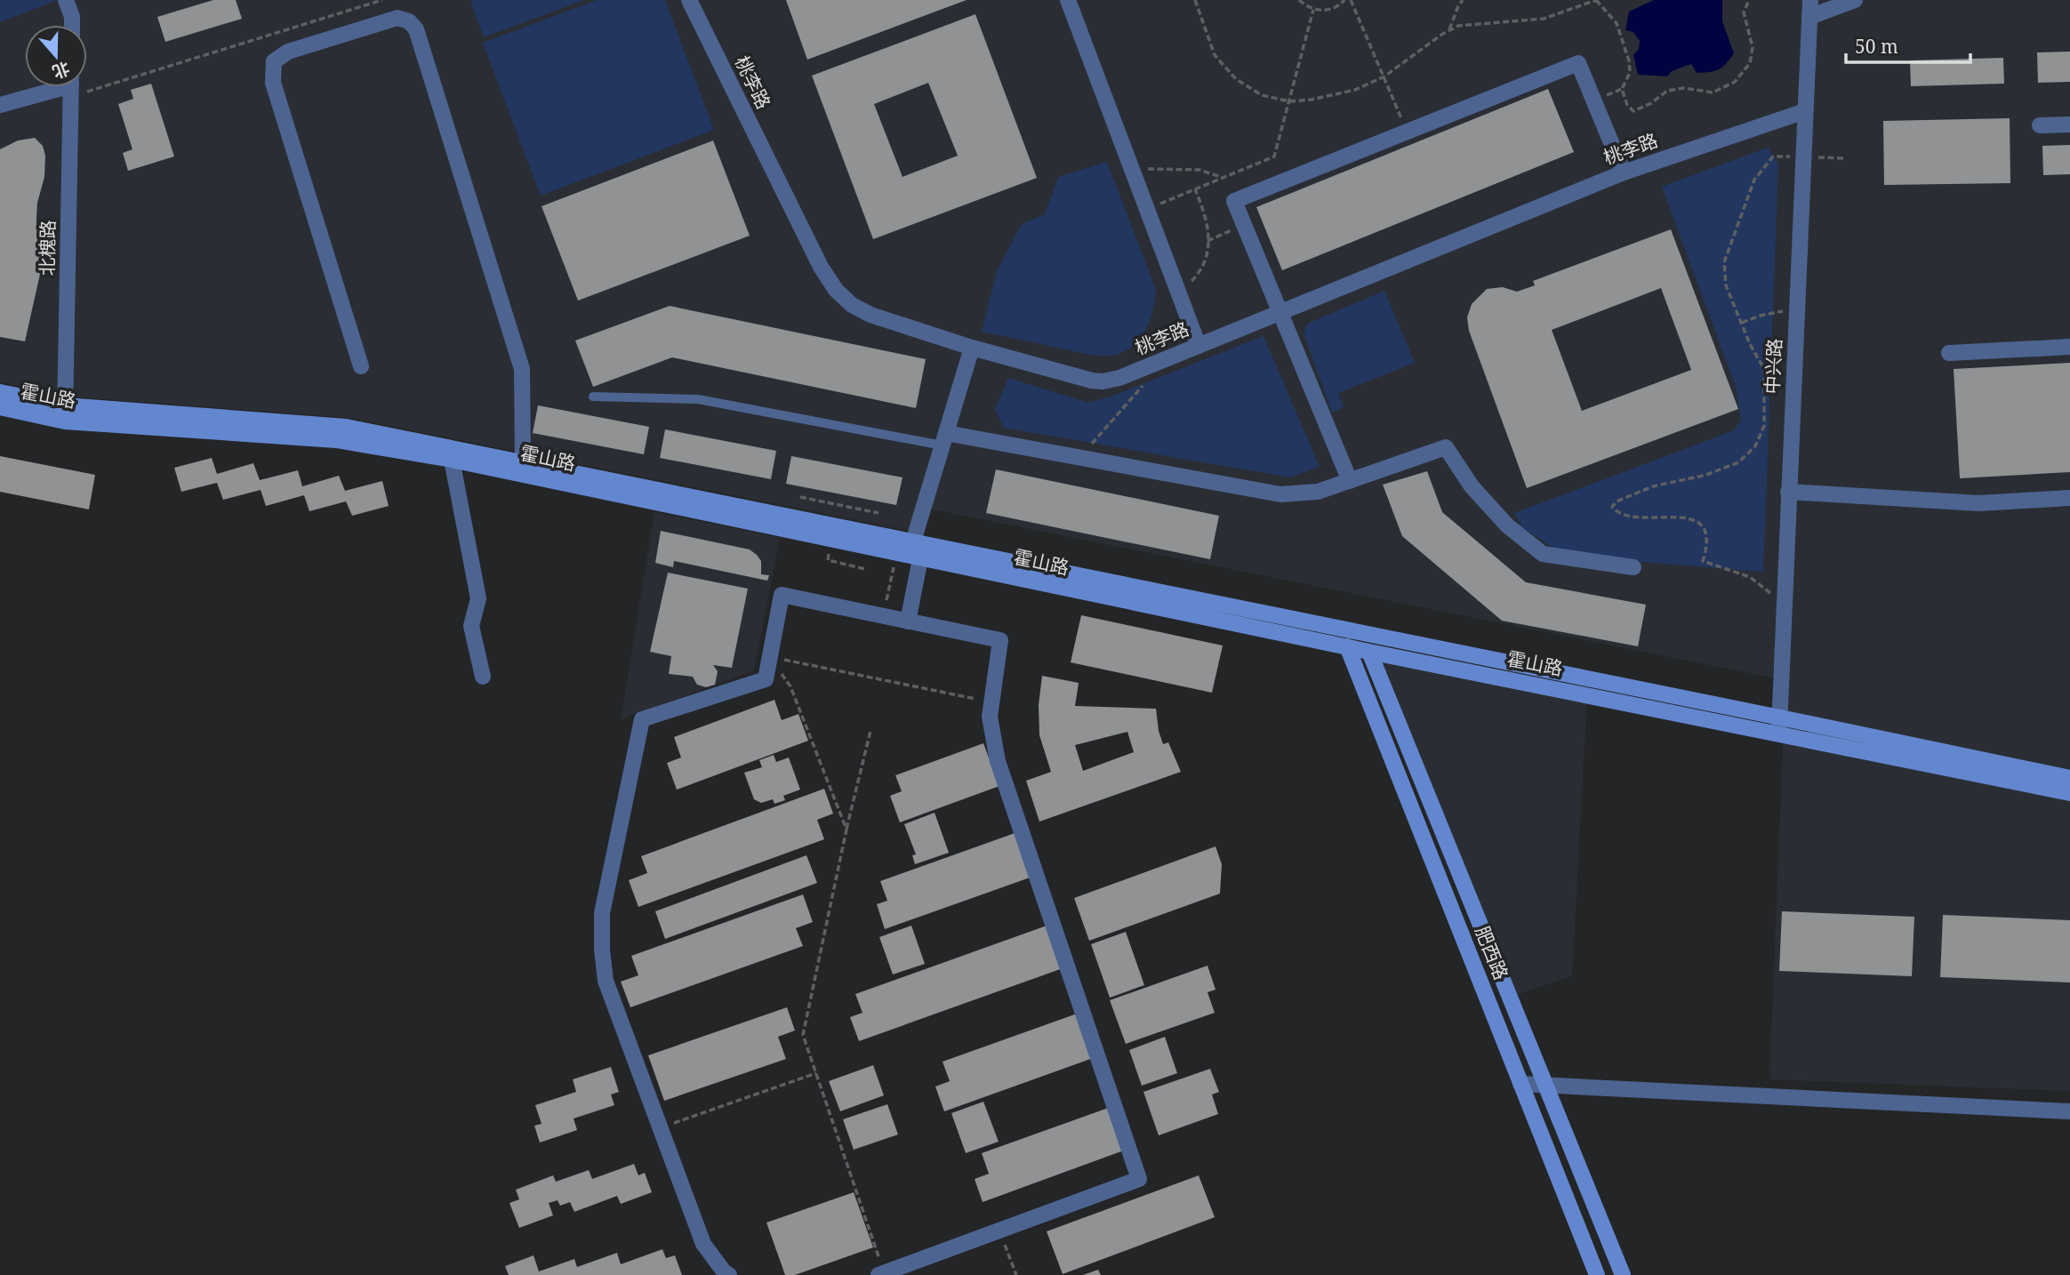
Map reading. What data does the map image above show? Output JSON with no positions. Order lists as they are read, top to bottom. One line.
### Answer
{"streets":{"main road":["霍山路","肥西路"],"street":["桃李路","北槐路","中兴路"]},"crossings":[["桃李路","中兴路"],["北槐路","霍山路"],["中兴路","霍山路"],["霍山路","肥西路"]],"scale_bar":"50 m","north":"bottom"}
